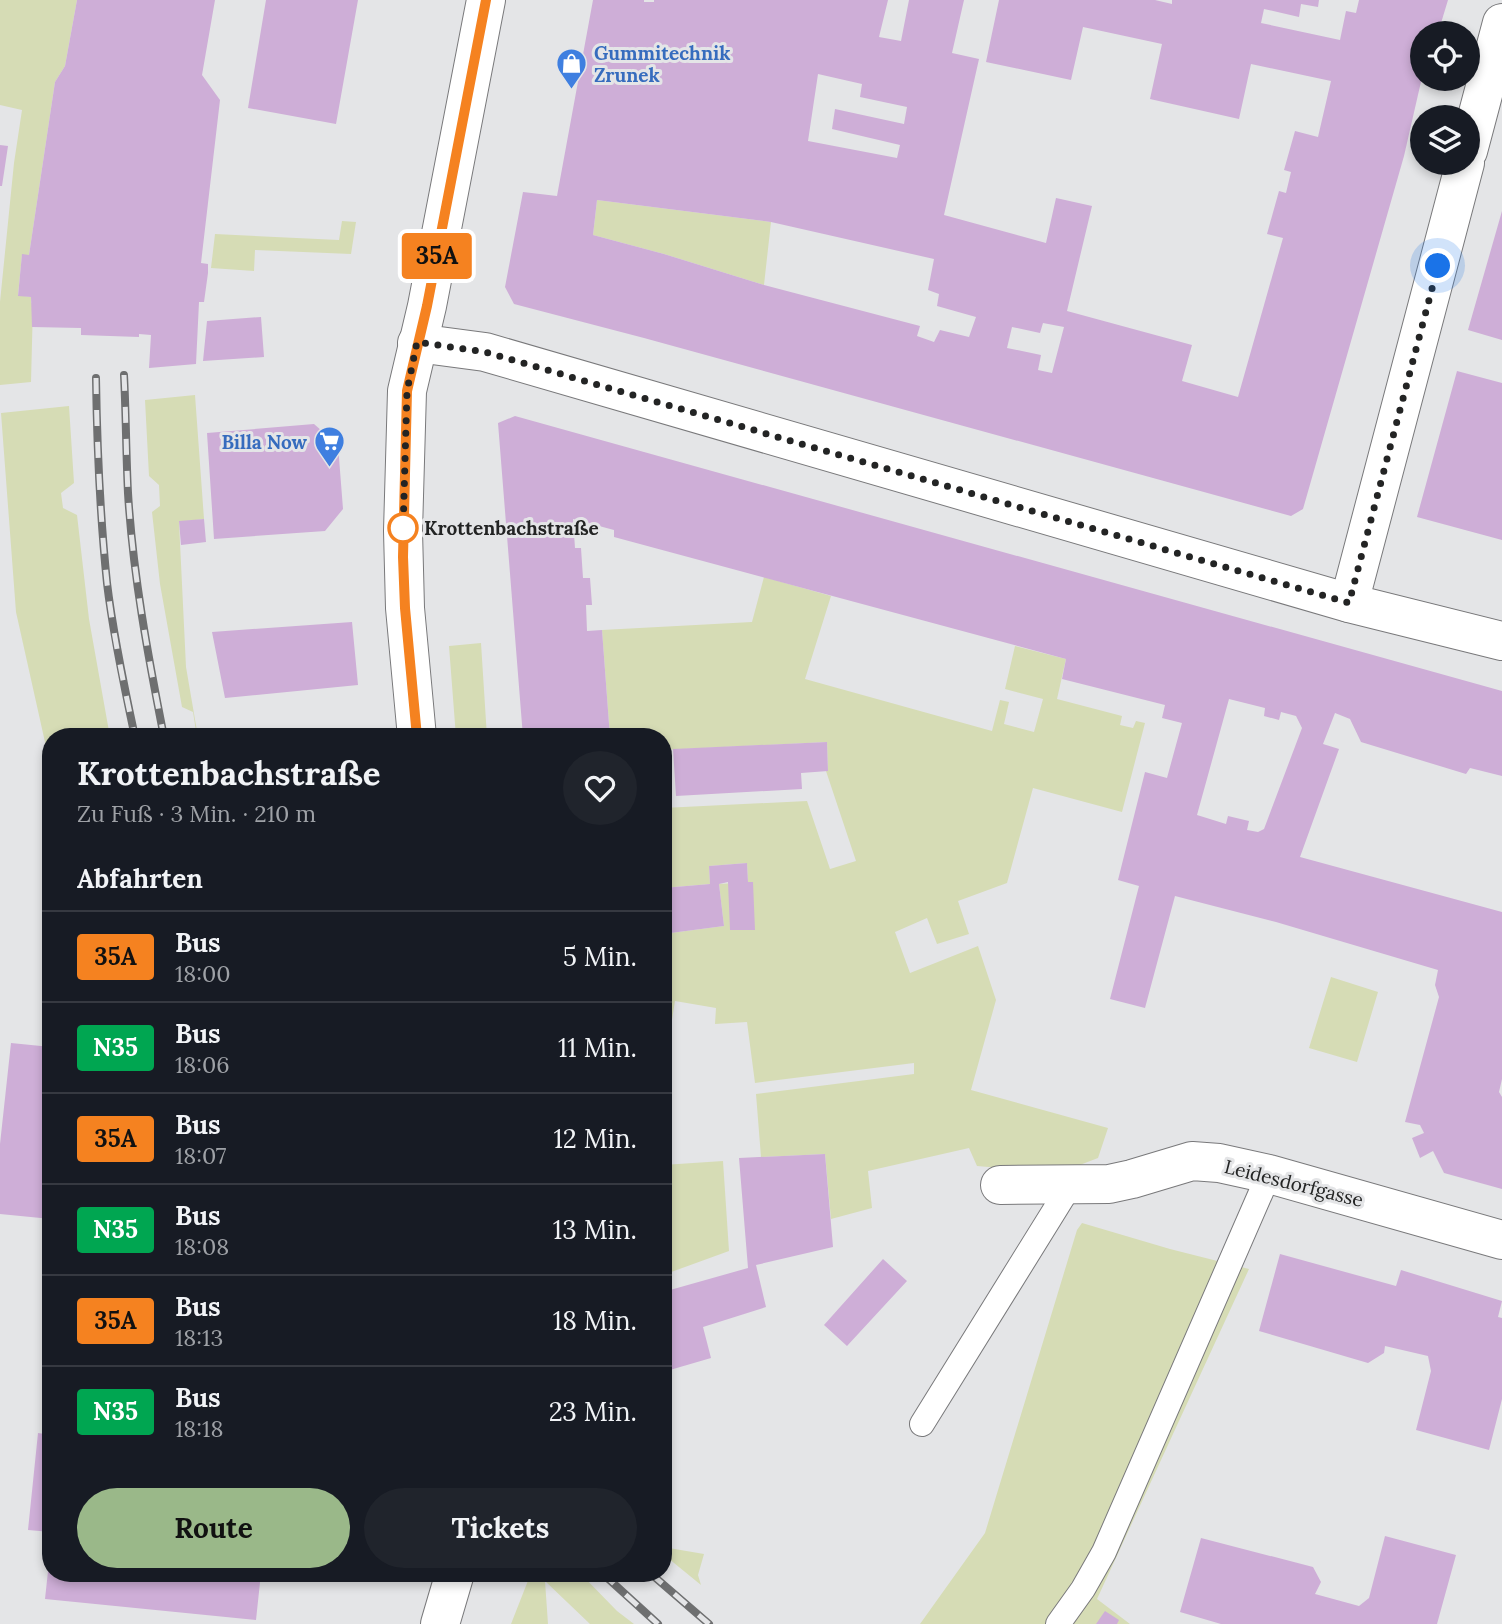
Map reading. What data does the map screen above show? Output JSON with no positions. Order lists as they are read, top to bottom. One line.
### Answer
{"streets":{"street":["Leidesdorfgasse"]},"places":{"shop":["Gummitechnik Zrunek"],"supermarket":["Billa Now"],"other":["Krottenbachstraße"]},"lines":["bus line 35A"],"page":{"on_map":"35A","heading":[["Krottenbachstraße","Zu Fuß · 3 Min. · 210 m"],"Abfahrten"],"list":[{"mark":"35A","name":"Bus","note":"18:00","value":"5 Min."},{"mark":"N35","name":"Bus","note":"18:06","value":"11 Min."},{"mark":"35A","name":"Bus","note":"18:07","value":"12 Min."},{"mark":"N35","name":"Bus","note":"18:08","value":"13 Min."},{"mark":"35A","name":"Bus","note":"18:13","value":"18 Min."},{"mark":"N35","name":"Bus","note":"18:18","value":"23 Min."}],"buttons":["Route","Tickets"]}}
